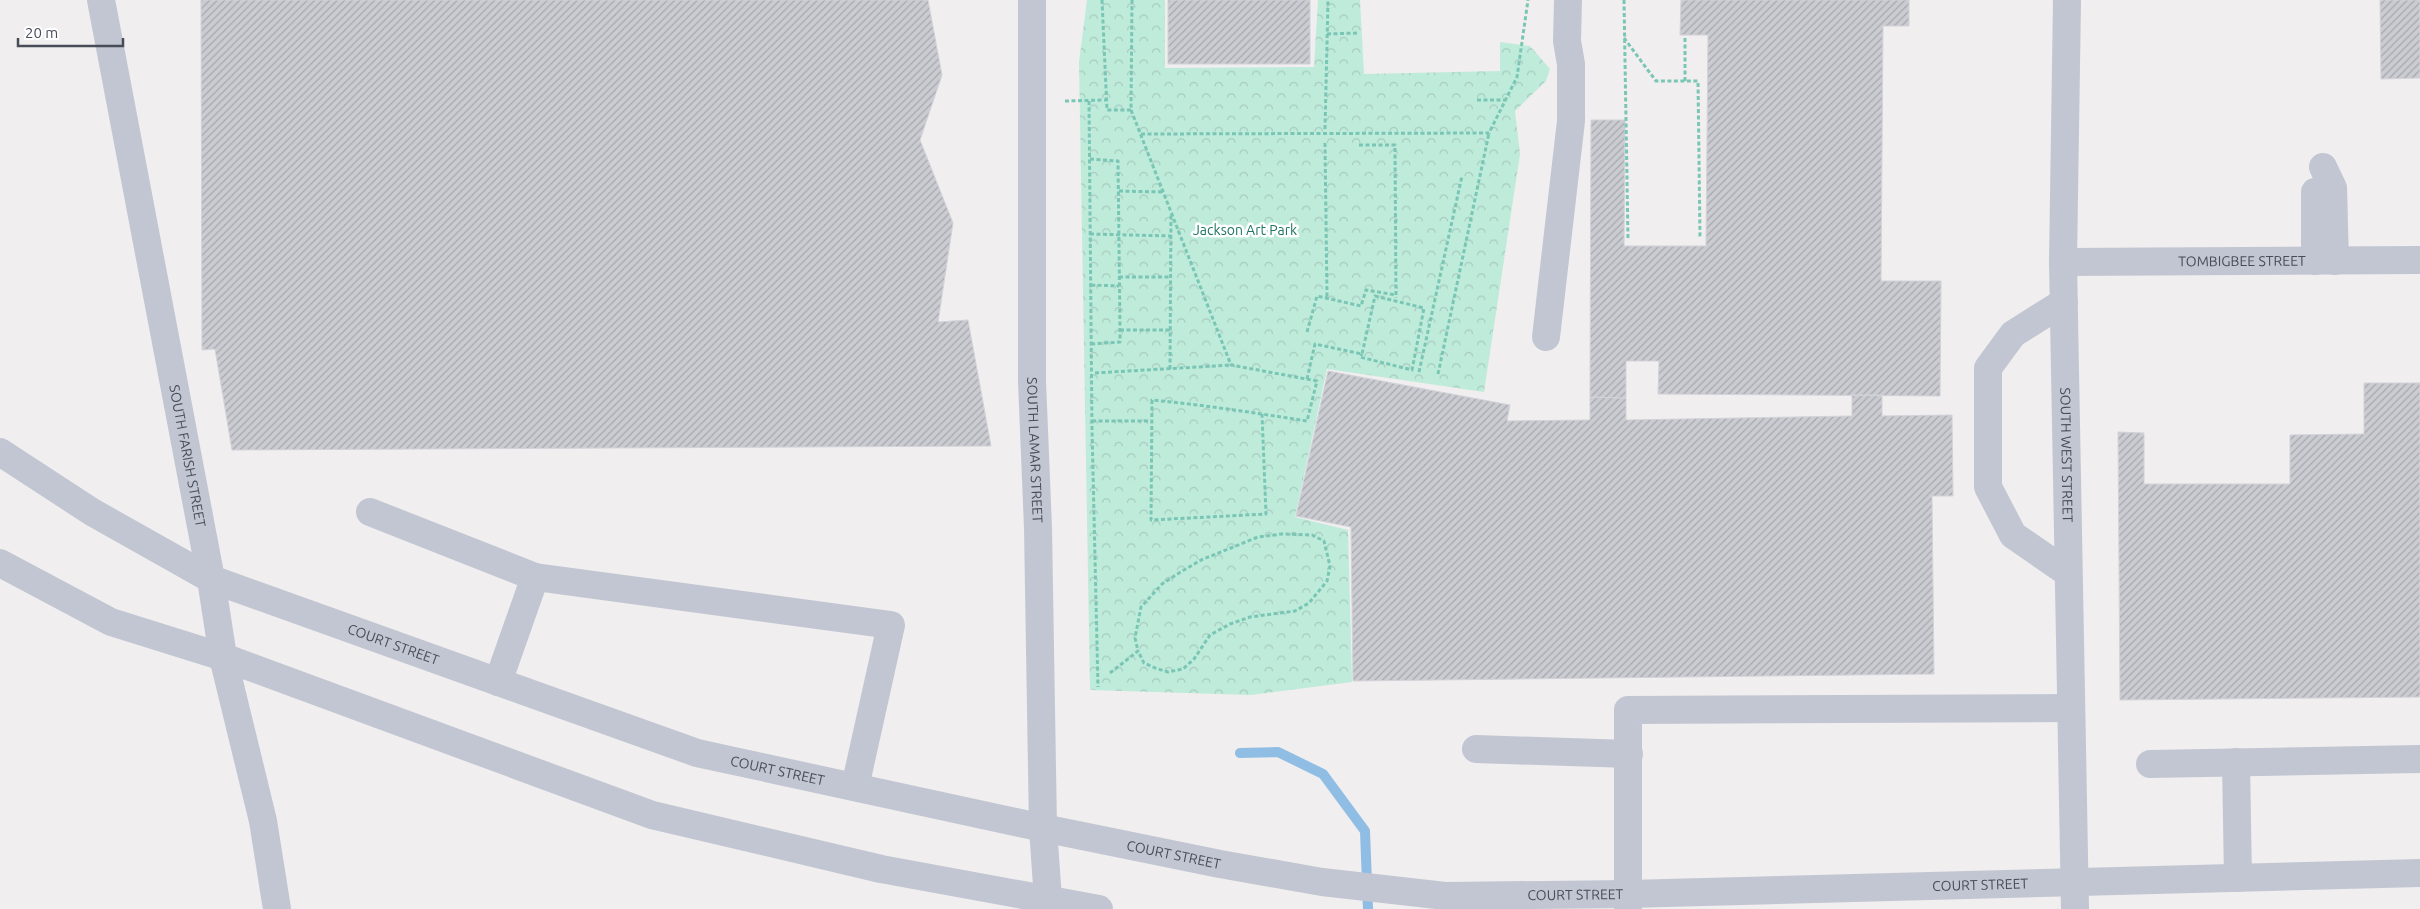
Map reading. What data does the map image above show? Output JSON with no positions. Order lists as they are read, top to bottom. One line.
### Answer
{"streets":{"street":["TOMBIGBEE STREET","SOUTH LAMAR STREET","SOUTH FARISH STREET","SOUTH WEST STREET","COURT STREET"]},"crossings":[["TOMBIGBEE STREET","SOUTH WEST STREET"],["SOUTH LAMAR STREET","COURT STREET"],["SOUTH FARISH STREET","COURT STREET"],["SOUTH WEST STREET","COURT STREET"]],"parks":["Jackson Art Park"],"scale_bar":"20 m"}
